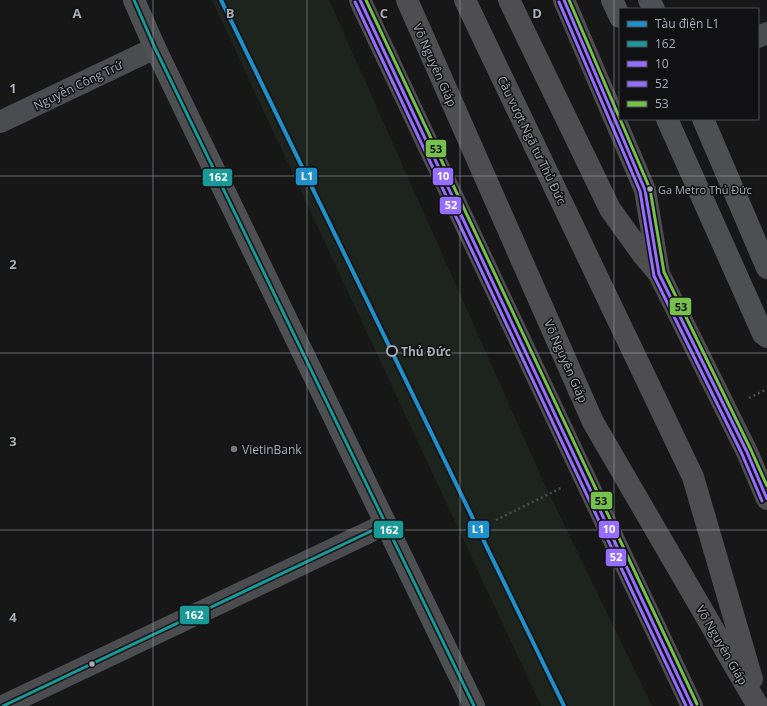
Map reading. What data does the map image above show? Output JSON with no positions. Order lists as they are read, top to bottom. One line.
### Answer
{"streets":{"highway":["Võ Nguyên Giáp","Cầu vượt Ngã tư Thủ Đức"],"street":["Nguyễn Công Trứ"]},"crossings":[["Võ Nguyên Giáp","Cầu vượt Ngã tư Thủ Đức"]],"places":["Ga Metro Thủ Đức","Thủ Đức","VietinBank"],"lines":["metro line L1","transit line 162","transit line 10","transit line 53","transit line 52"],"legend":["Tàu điện L1","162","10","52","53"],"grid":{"columns":["A","B","C","D"],"rows":["1","2","3","4"]}}
